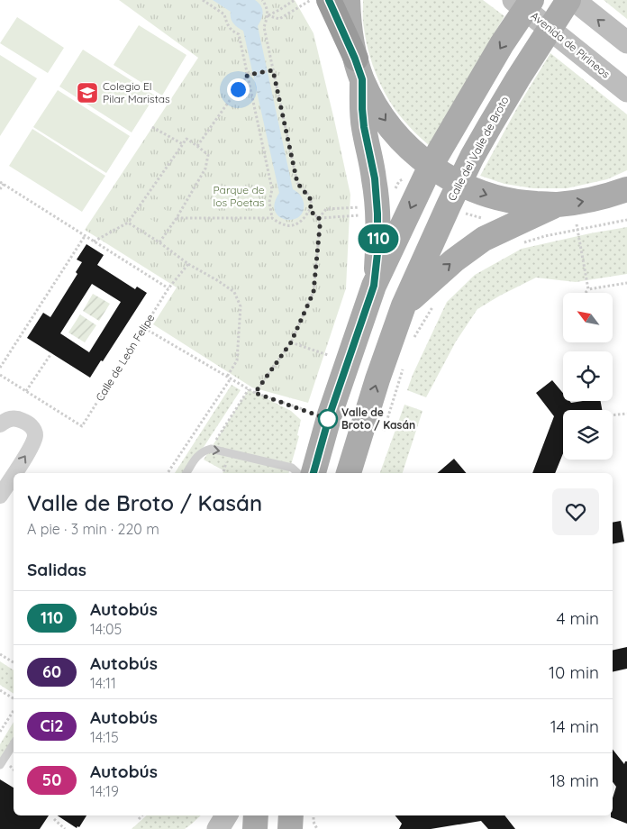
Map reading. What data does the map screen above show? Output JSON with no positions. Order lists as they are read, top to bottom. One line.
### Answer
{"streets":{"main road":["Avenida de Pirineos","Calle del Valle de Broto"],"path":["Calle de León Felipe"]},"crossings":[["Avenida de Pirineos","Calle del Valle de Broto"]],"parks":["Parque de los Poetas"],"places":{"school or university":["Colegio El Pilar Maristas"],"other":["Valle de Broto / Kasán"]},"lines":["bus line 110"],"north":"top left","page":{"on_map":"110","heading":[["Valle de Broto / Kasán","A pie · 3 min · 220 m"],"Salidas"],"list":[{"mark":"110","name":"Autobús","note":"14:05","value":"4 min"},{"mark":"60","name":"Autobús","note":"14:11","value":"10 min"},{"mark":"Ci2","name":"Autobús","note":"14:15","value":"14 min"},{"mark":"50","name":"Autobús","note":"14:19","value":"18 min"}]}}
